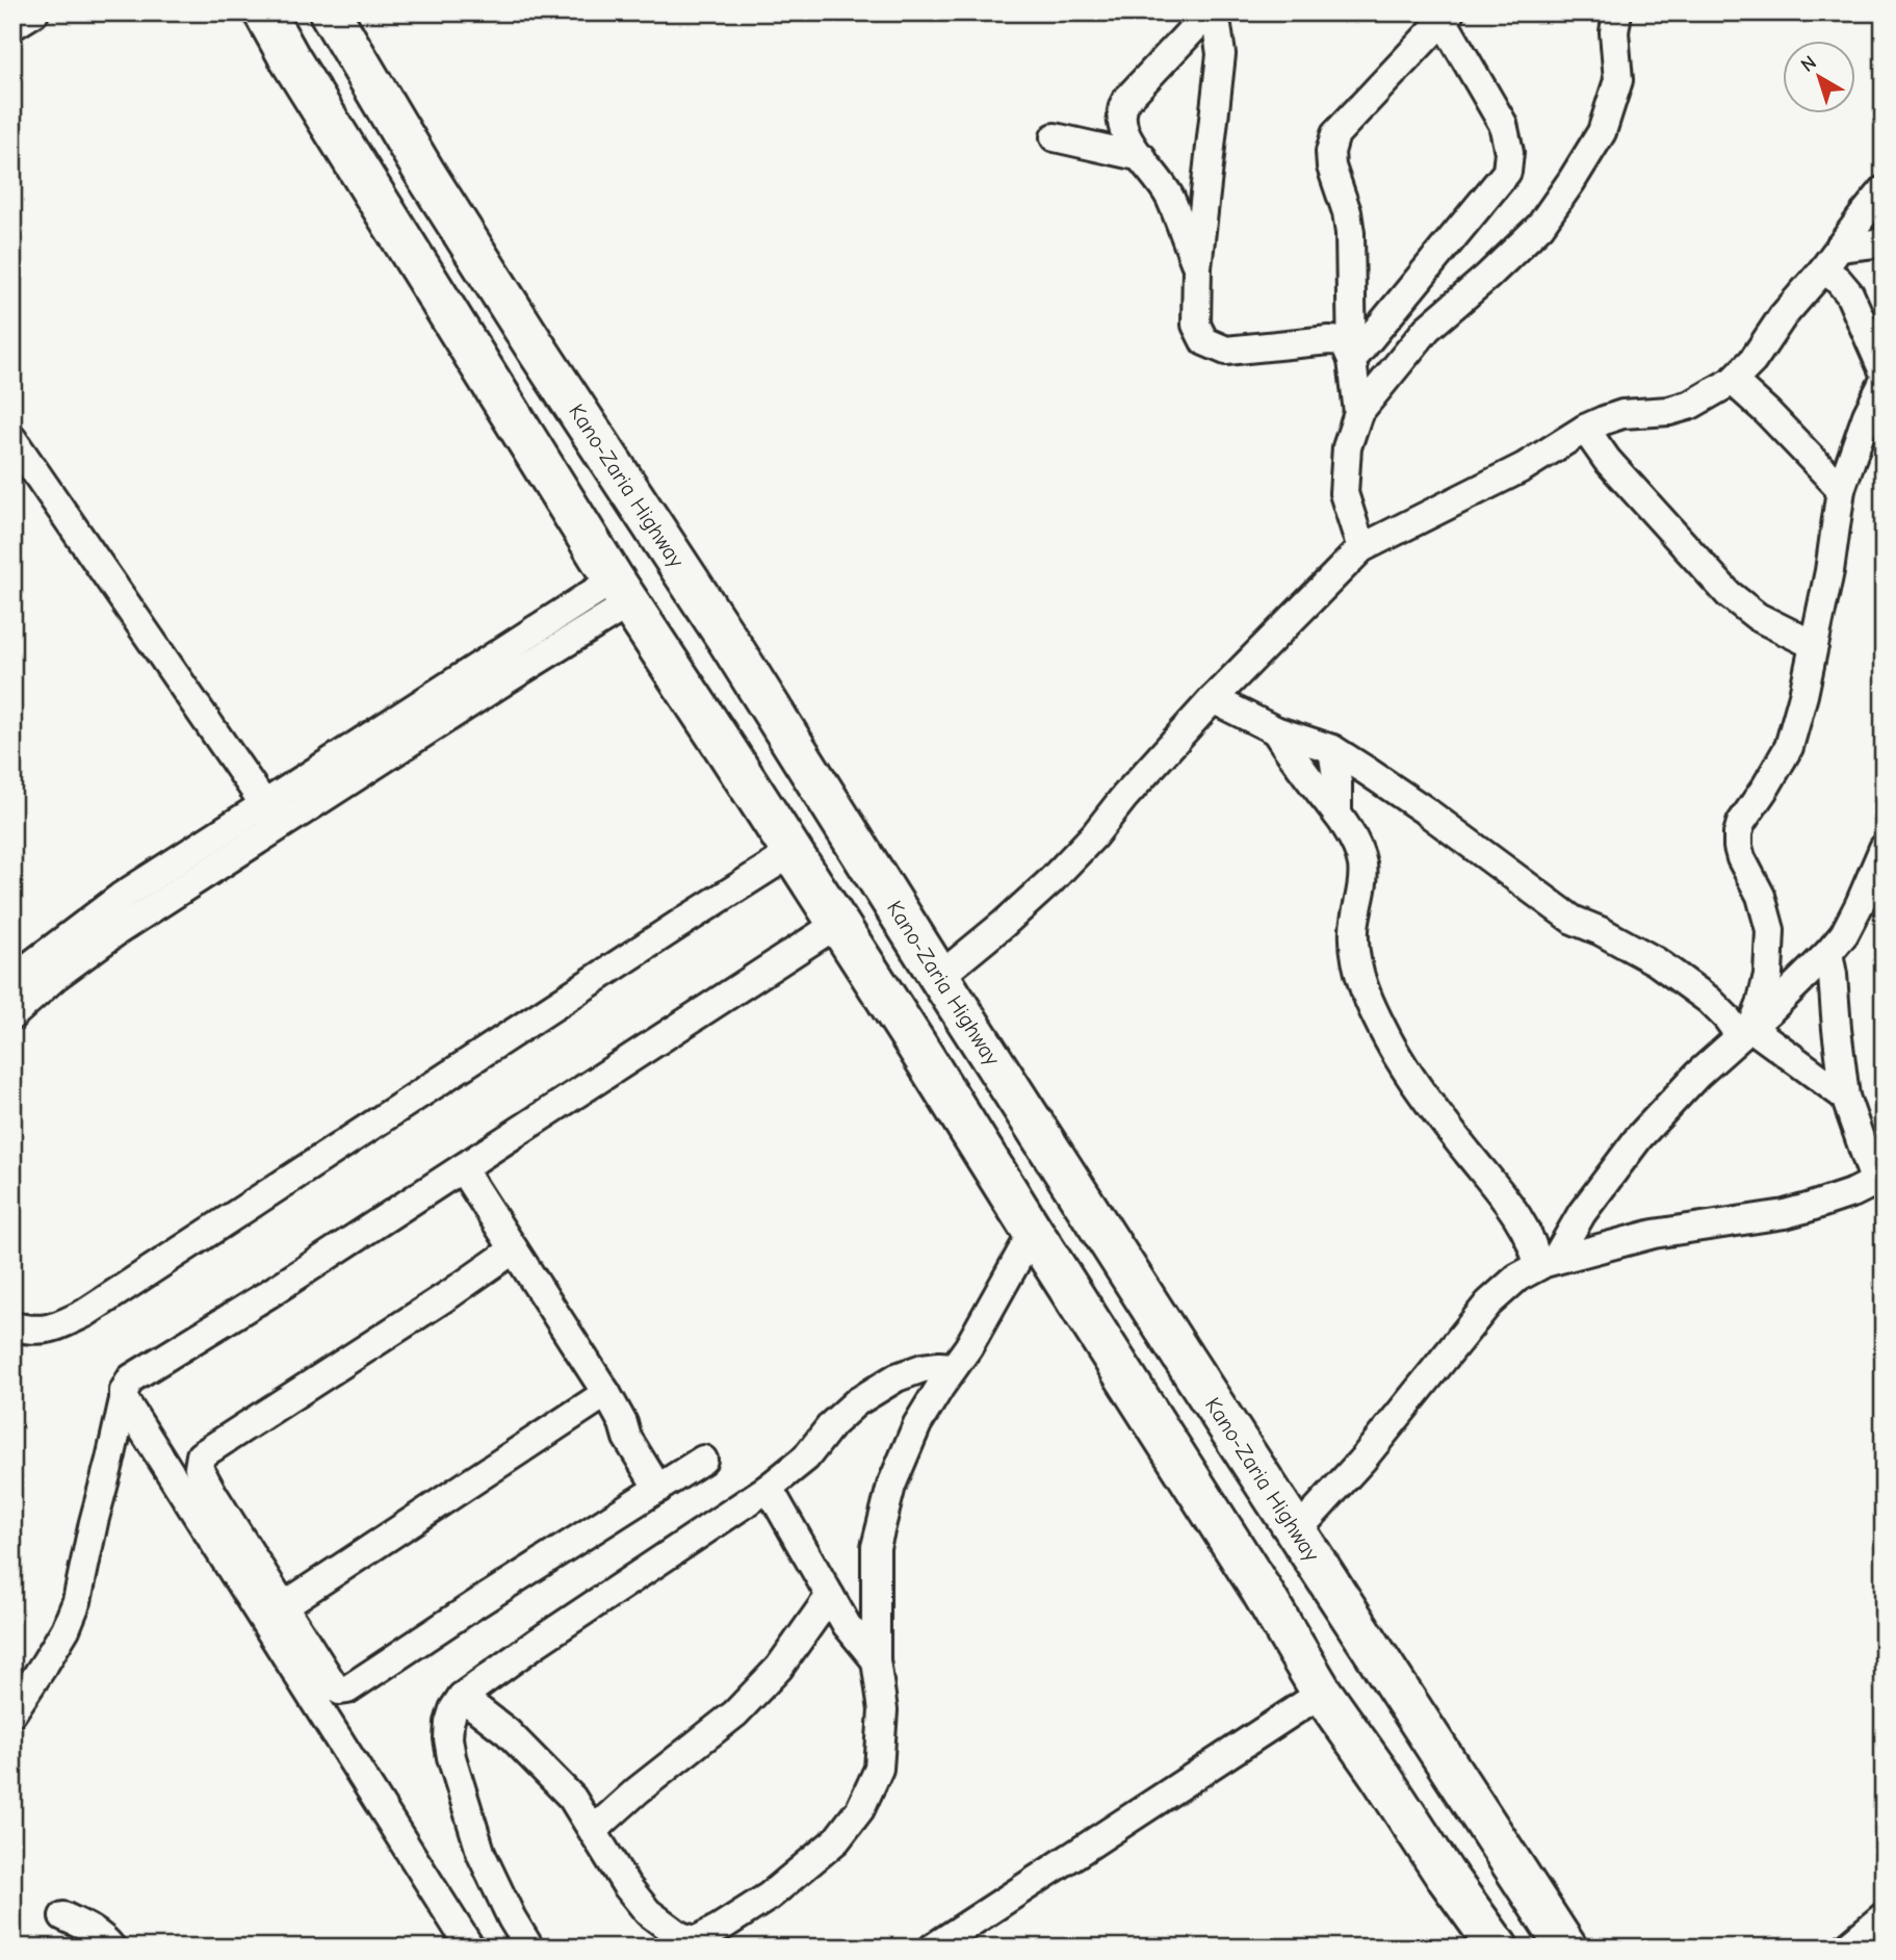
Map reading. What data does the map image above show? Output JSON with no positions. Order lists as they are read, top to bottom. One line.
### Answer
{"streets":{"highway":["Kano-Zaria Highway"]},"north":"top left"}
